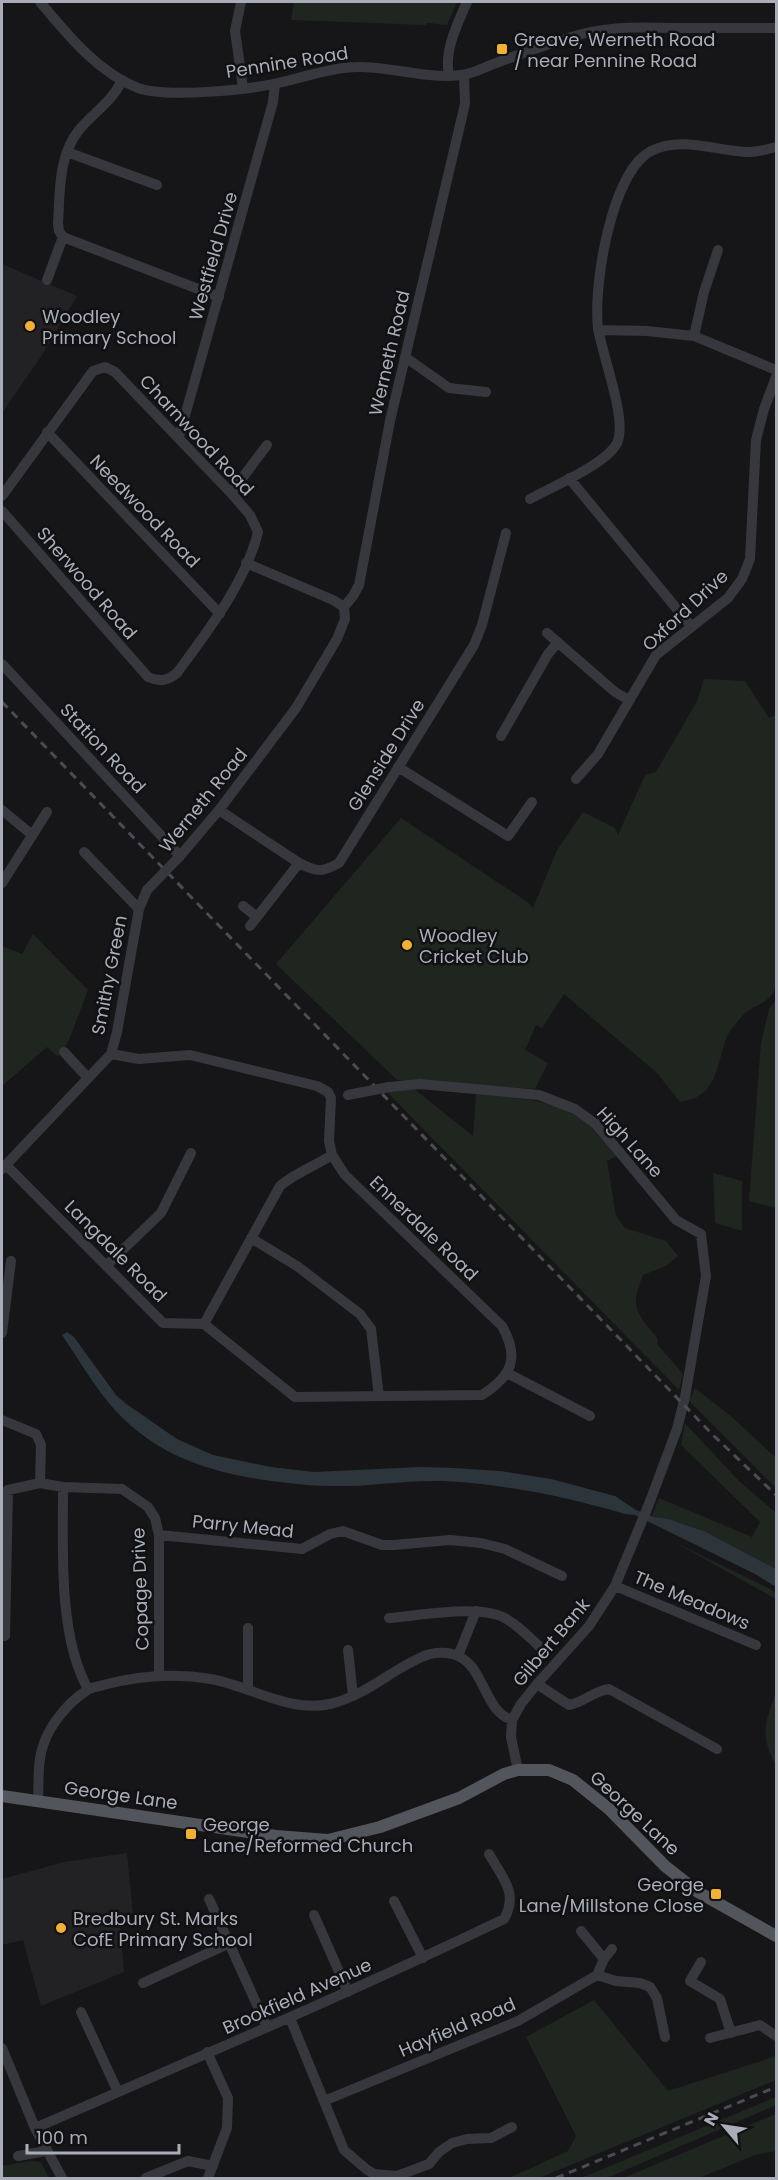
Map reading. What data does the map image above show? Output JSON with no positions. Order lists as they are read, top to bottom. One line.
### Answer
{"streets":{"main road":["George Lane"],"street":["Pennine Road","Westfield Drive","Werneth Road","Charnwood Road","Needwood Road","Sherwood Road","Oxford Drive","Station Road","Glenside Drive","Smithy Green","High Lane","Ennerdale Road","Langdale Road","Parry Mead","Copage Drive","The Meadows","Gilbert Bank","Brookfield Avenue","Hayfield Road"]},"crossings":[["Pennine Road","Westfield Drive"],["Pennine Road","Werneth Road"],["Westfield Drive","Charnwood Road"],["Werneth Road","Station Road"],["Werneth Road","Glenside Drive"],["Werneth Road","Smithy Green"],["Charnwood Road","Needwood Road"],["Needwood Road","Sherwood Road"],["Smithy Green","Langdale Road"],["High Lane","Gilbert Bank"],["Parry Mead","Copage Drive"],["The Meadows","Gilbert Bank"]],"places":{"transit":["Greave, Werneth Road / near Pennine Road","George Lane/Reformed Church","George Lane/Millstone Close"],"other":["Woodley Primary School","Woodley Cricket Club","Bredbury St. Marks CofE Primary School"]},"scale_bar":"100 m","north":"top left"}
